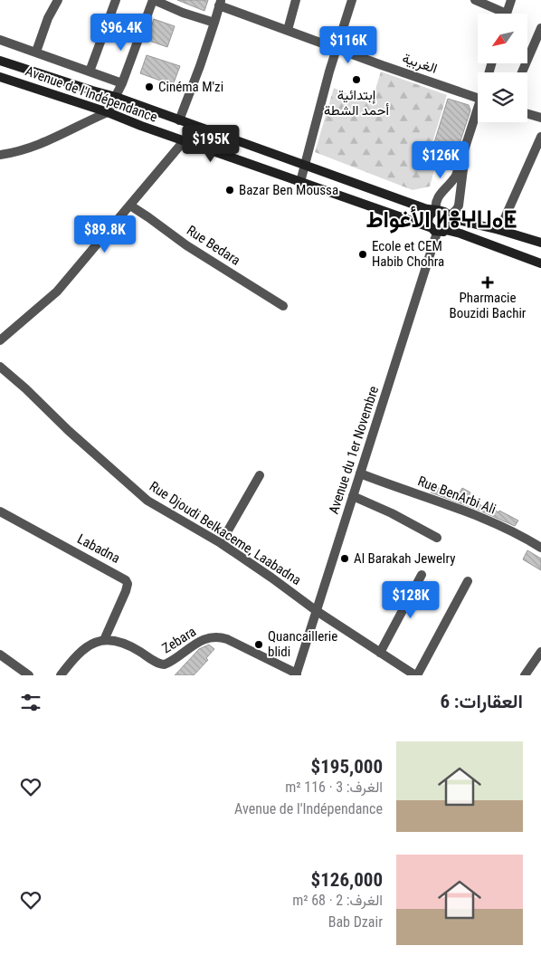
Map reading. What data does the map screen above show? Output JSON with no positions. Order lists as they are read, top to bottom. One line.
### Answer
{"streets":{"main road":["Avenue de l'Indépendance"],"street":["الغربية","Rue Bedara","Avenue du 1er Novembre","Rue BenArbi Ali","Rue Djoudi Belkaceme, Laabadna","Labadna","Zebara"]},"crossings":[["Avenue de l'Indépendance","Avenue du 1er Novembre"],["Avenue du 1er Novembre","Rue BenArbi Ali"],["Avenue du 1er Novembre","Rue Djoudi Belkaceme, Laabadna"],["Avenue du 1er Novembre","Zebara"],["Labadna","Zebara"]],"districts":["الأغواط ⵍⴻⵖⵡⴰⵟ"],"places":{"other":["إبتدائية أحمد الشطة","Cinéma M'zi","Bazar Ben Moussa","Ecole et CEM Habib Chohra","Al Barakah Jewelry","Quancaillerie blidi"],"health":["Pharmacie Bouzidi Bachir"]},"north":"bottom left","page":{"price":["$96.4K","$116K","$195K","$126K","$89.8K","$128K"],"heading":"العقارات: 6","list":[{"name":"$195,000","note":"الغرف: 3 · 116 m² · Avenue de l'Indépendance"},{"name":"$126,000","note":"الغرف: 2 · 68 m² · Bab Dzair"}]}}
